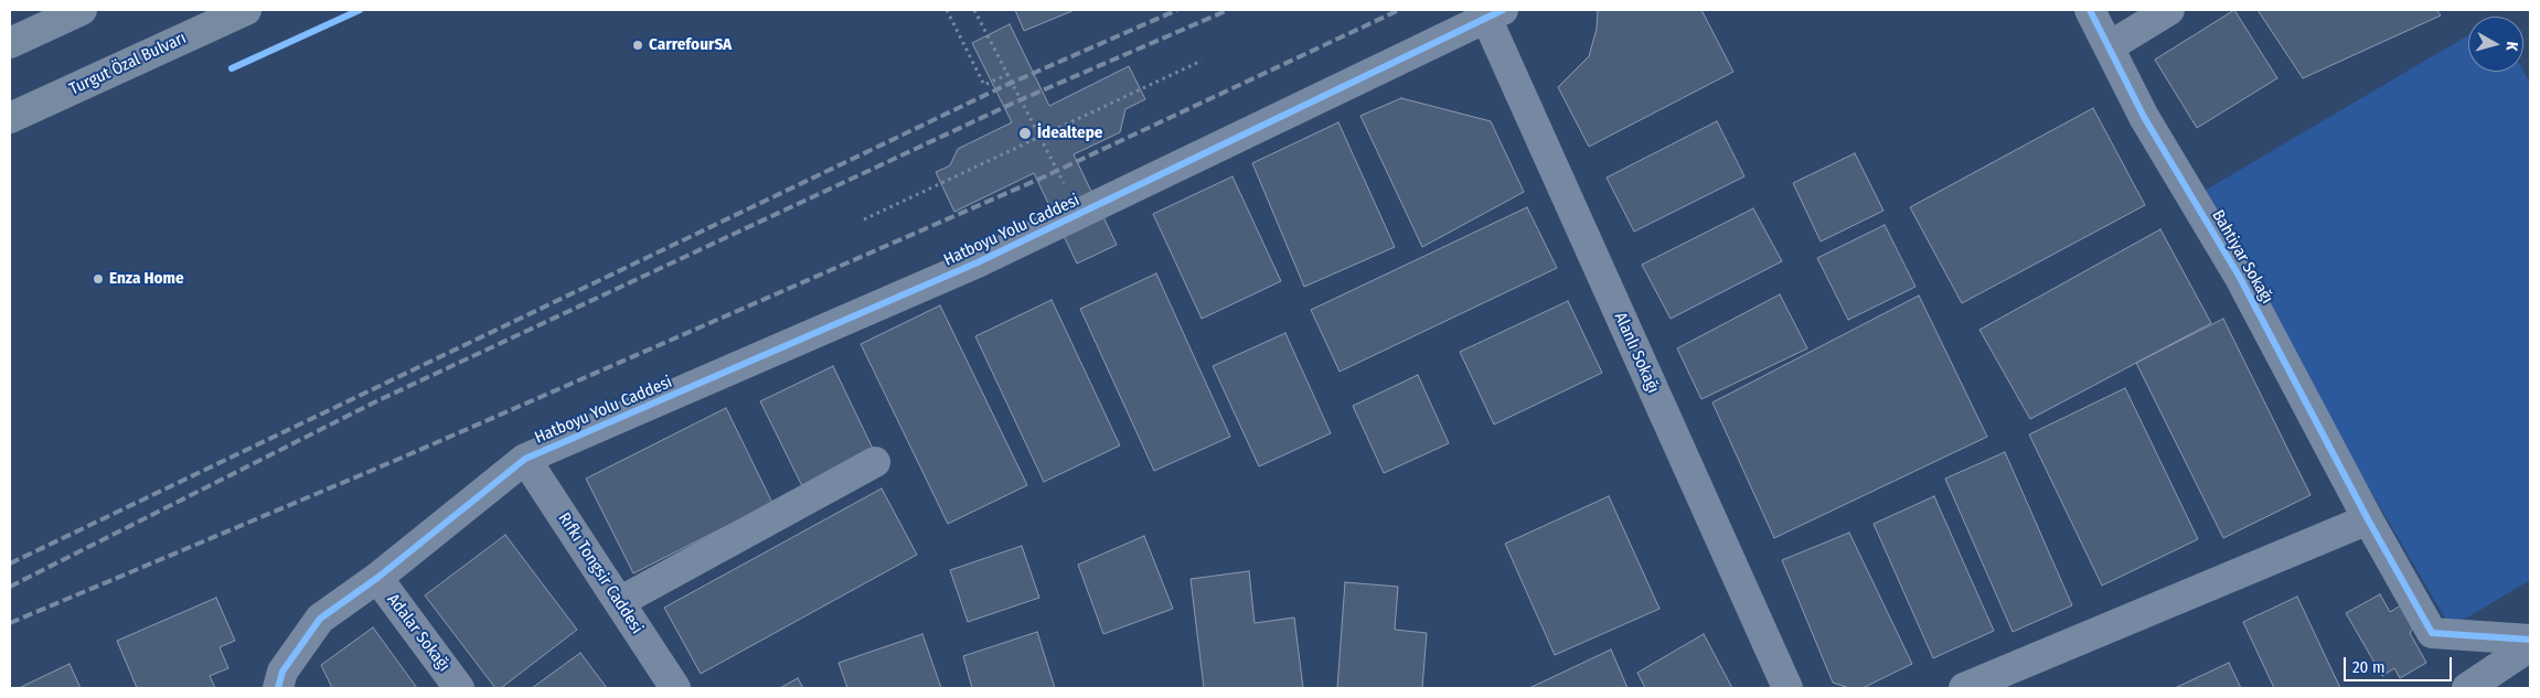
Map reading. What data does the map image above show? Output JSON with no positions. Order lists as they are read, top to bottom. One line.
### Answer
{"streets":{"highway":["Turgut Özal Bulvarı"],"street":["Hatboyu Yolu Caddesi","Bahtiyar Sokağı","Alanlı Sokağı","Rıfkı Tongsir Caddesi","Adalar Sokağı"]},"crossings":[["Hatboyu Yolu Caddesi","Alanlı Sokağı"],["Hatboyu Yolu Caddesi","Rıfkı Tongsir Caddesi"],["Hatboyu Yolu Caddesi","Adalar Sokağı"]],"places":["CarrefourSA","İdealtepe","Enza Home"],"scale_bar":"20 m","north":"right"}
